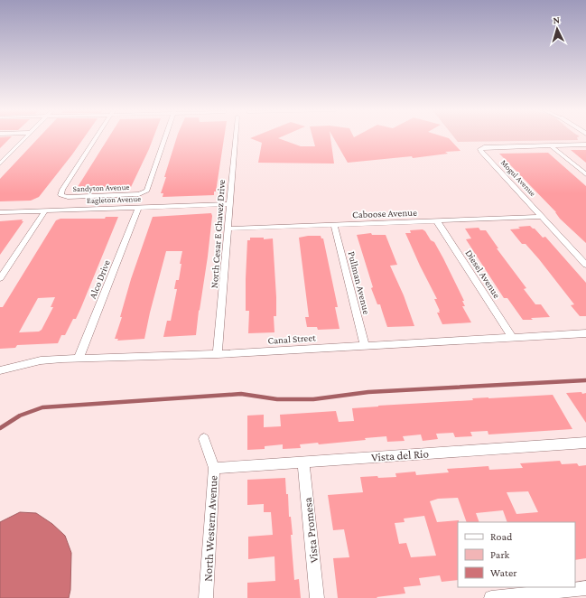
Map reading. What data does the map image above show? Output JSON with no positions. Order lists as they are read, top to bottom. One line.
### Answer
{"streets":{"street":["Mogul Avenue","Sandyton Avenue","Eagleton Avenue","Caboose Avenue","North Cesar E Chavez Drive","Diesel Avenue","Alco Drive","Pullman Avenue","Canal Street","Vista del Rio","North Western Avenue","Vista Promesa"]},"crossings":[["Mogul Avenue","Caboose Avenue"],["Eagleton Avenue","North Cesar E Chavez Drive"],["Eagleton Avenue","Alco Drive"],["Caboose Avenue","North Cesar E Chavez Drive"],["Caboose Avenue","Diesel Avenue"],["Caboose Avenue","Pullman Avenue"],["North Cesar E Chavez Drive","Canal Street"],["Diesel Avenue","Canal Street"],["Alco Drive","Canal Street"],["Pullman Avenue","Canal Street"],["Vista del Rio","North Western Avenue"],["Vista del Rio","Vista Promesa"]],"legend":["Road","Park","Water"],"north":"top"}
